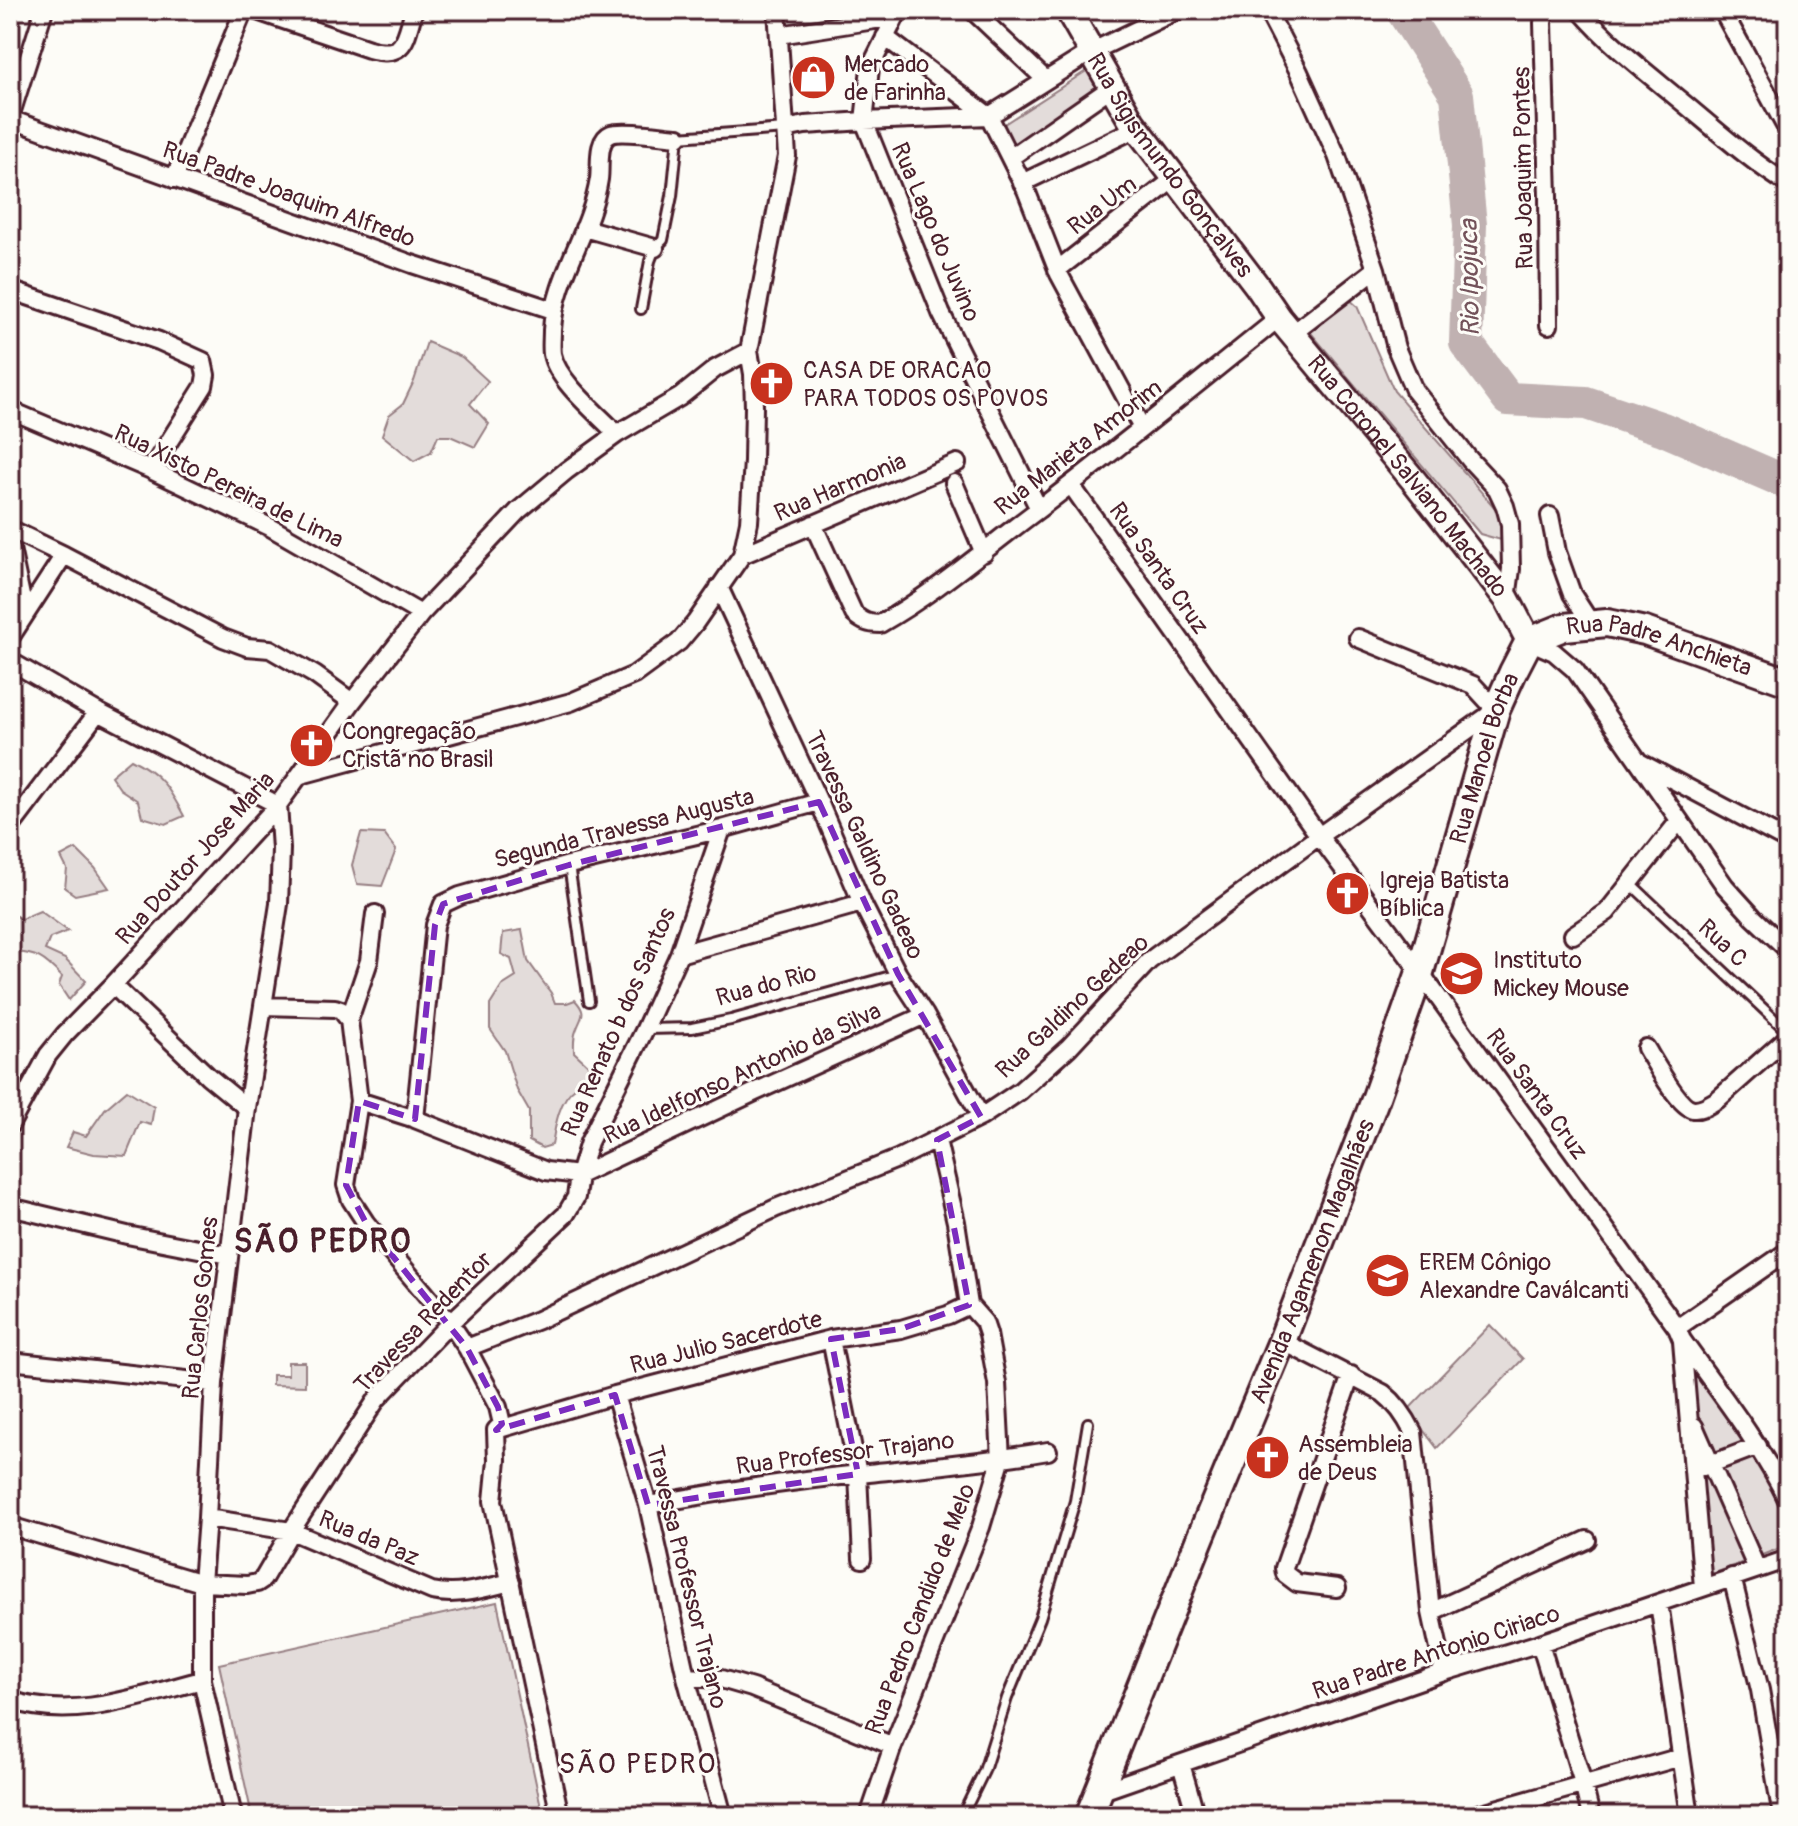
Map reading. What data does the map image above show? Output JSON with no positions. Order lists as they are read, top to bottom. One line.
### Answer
{"streets":{"main road":["Rua Sigismundo Gonçalves","Rua Coronel Salviano Machado","Rua Padre Anchieta","Rua Manoel Borba","Avenida Agamenon Magalhães"],"street":["Rua Joaquim Pontes","Rua Padre Joaquim Alfredo","Rua Um","Rua Lago do Juvino","Rua Marieta Amorim","Rua Xisto Pereira de Lima","Rua Harmonia","Rua Santa Cruz","Segunda Travessa Augusta","Travessa Galdino Gadeao","Rua Doutor Jose Maria","Rua Galdino Gedeao","Rua Renato b dos Santos","Rua Idelfonso Antonio da Silva","Rua Carlos Gomes","Travessa Redentor","Rua Julio Sacerdote","Rua Professor Trajano","Rua da Paz","Travessa Professor Trajano","Rua Pedro Candido de Melo","Rua Padre Antonio Ciriaco"],"lane":["Rua C","Rua do Rio"]},"crossings":[["Rua Sigismundo Gonçalves","Rua Um"],["Rua Sigismundo Gonçalves","Rua Marieta Amorim"],["Rua Sigismundo Gonçalves","Rua Coronel Salviano Machado"],["Rua Lago do Juvino","Rua Marieta Amorim"],["Rua Marieta Amorim","Rua Coronel Salviano Machado"],["Rua Marieta Amorim","Rua Harmonia"],["Rua Marieta Amorim","Rua Santa Cruz"],["Rua Coronel Salviano Machado","Rua Padre Anchieta"],["Rua Coronel Salviano Machado","Rua Manoel Borba"],["Rua Xisto Pereira de Lima","Rua Doutor Jose Maria"],["Rua Santa Cruz","Rua Manoel Borba"],["Rua Santa Cruz","Rua Galdino Gedeao"],["Rua Santa Cruz","Avenida Agamenon Magalhães"],["Rua Padre Anchieta","Rua Manoel Borba"],["Rua Manoel Borba","Rua Galdino Gedeao"],["Rua Manoel Borba","Avenida Agamenon Magalhães"],["Segunda Travessa Augusta","Travessa Galdino Gadeao"],["Segunda Travessa Augusta","Rua Renato b dos Santos"],["Travessa Galdino Gadeao","Rua do Rio"],["Travessa Galdino Gadeao","Rua Galdino Gedeao"],["Travessa Galdino Gadeao","Rua Idelfonso Antonio da Silva"],["Rua Doutor Jose Maria","Rua Carlos Gomes"],["Rua do Rio","Rua Renato b dos Santos"],["Rua Galdino Gedeao","Rua Pedro Candido de Melo"],["Rua Renato b dos Santos","Rua Idelfonso Antonio da Silva"],["Rua Renato b dos Santos","Travessa Redentor"],["Rua Idelfonso Antonio da Silva","Travessa Redentor"],["Avenida Agamenon Magalhães","Rua Padre Antonio Ciriaco"],["Rua Carlos Gomes","Travessa Redentor"],["Rua Carlos Gomes","Rua da Paz"],["Travessa Redentor","Rua da Paz"],["Rua Julio Sacerdote","Travessa Professor Trajano"],["Rua Julio Sacerdote","Rua Pedro Candido de Melo"],["Rua Professor Trajano","Travessa Professor Trajano"],["Rua Professor Trajano","Rua Pedro Candido de Melo"]],"districts":["SÃO PEDRO","SÃO PEDRO"],"water":["Rio Ipojuca"],"places":{"shop":["Mercado de Farinha"],"church":["CASA DE ORACAO PARA TODOS OS POVOS","Congregação Cristã no Brasil","Igreja Batista Bíblica","Assembleia de Deus"],"school or university":["Instituto Mickey Mouse","EREM Cônigo Alexandre Caválcanti"]}}
